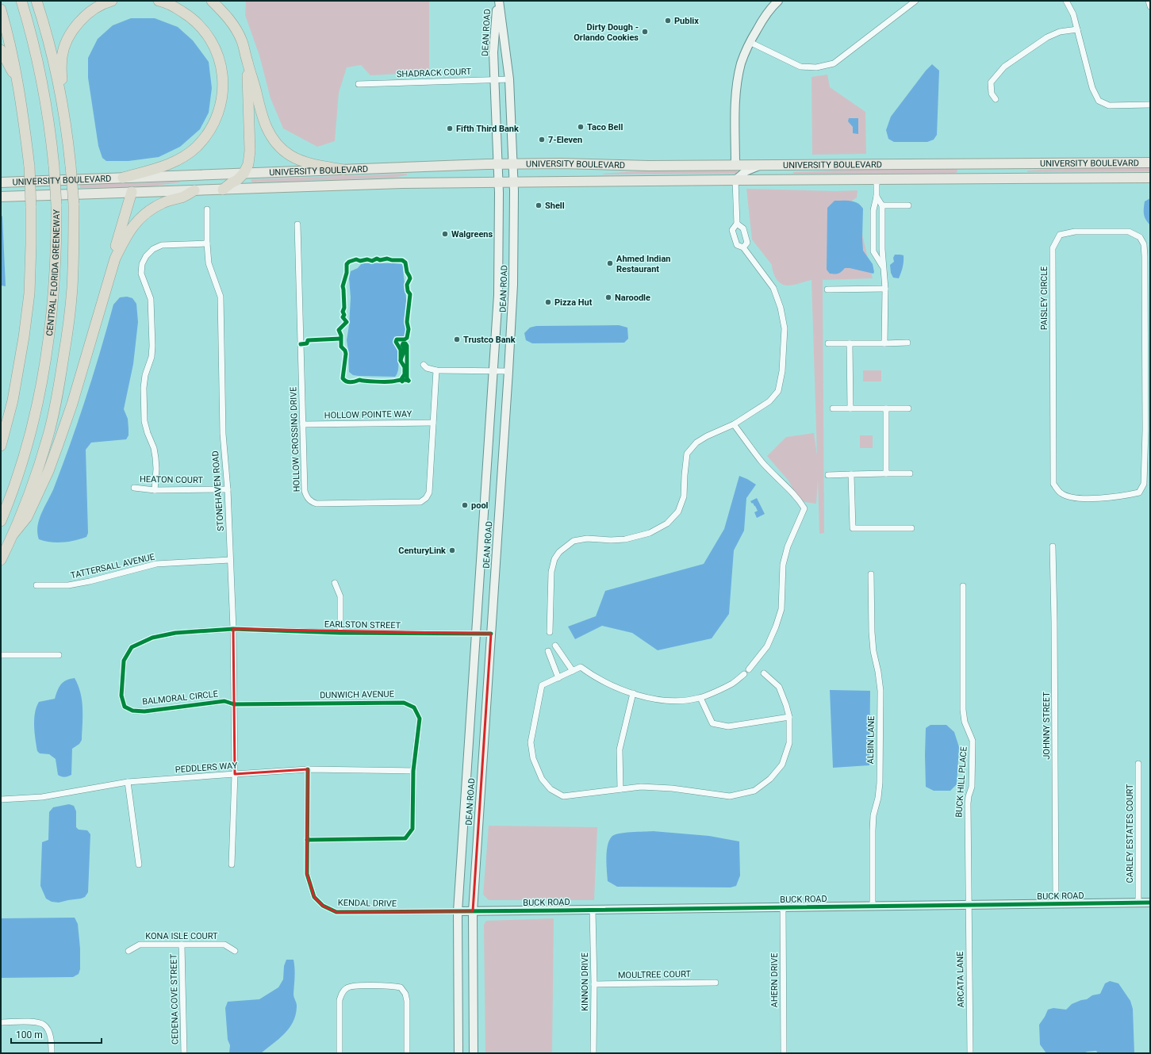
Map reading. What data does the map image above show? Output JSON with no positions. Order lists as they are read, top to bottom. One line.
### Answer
{"streets":{"highway":["CENTRAL FLORIDA GREENEWAY"],"main road":["DEAN ROAD","UNIVERSITY BOULEVARD","BUCK ROAD"],"street":["SHADRACK COURT","PAISLEY CIRCLE","HOLLOW POINTE WAY","HOLLOW CROSSING DRIVE","HEATON COURT","STONEHAVEN ROAD","TATTERSALL AVENUE","EARLSTON STREET","DUNWICH AVENUE","BALMORAL CIRCLE","JOHNNY STREET","ALBIN LANE","PEDDLERS WAY","BUCK HILL PLACE","CARLEY ESTATES COURT","KENDAL DRIVE","KONA ISLE COURT","MOULTREE COURT","ARCATA LANE","AHERN DRIVE","KINNON DRIVE","CEDENA COVE STREET"]},"crossings":[["DEAN ROAD","SHADRACK COURT"],["DEAN ROAD","UNIVERSITY BOULEVARD"],["DEAN ROAD","EARLSTON STREET"],["DEAN ROAD","BUCK ROAD"],["DEAN ROAD","KENDAL DRIVE"],["HOLLOW POINTE WAY","HOLLOW CROSSING DRIVE"],["HEATON COURT","STONEHAVEN ROAD"],["STONEHAVEN ROAD","TATTERSALL AVENUE"],["STONEHAVEN ROAD","EARLSTON STREET"],["STONEHAVEN ROAD","DUNWICH AVENUE"],["STONEHAVEN ROAD","BALMORAL CIRCLE"],["STONEHAVEN ROAD","PEDDLERS WAY"],["EARLSTON STREET","BALMORAL CIRCLE"],["DUNWICH AVENUE","BALMORAL CIRCLE"],["DUNWICH AVENUE","PEDDLERS WAY"],["DUNWICH AVENUE","KENDAL DRIVE"],["JOHNNY STREET","BUCK ROAD"],["ALBIN LANE","BUCK ROAD"],["PEDDLERS WAY","KENDAL DRIVE"],["BUCK HILL PLACE","BUCK ROAD"],["BUCK HILL PLACE","ARCATA LANE"],["CARLEY ESTATES COURT","BUCK ROAD"],["BUCK ROAD","KENDAL DRIVE"],["BUCK ROAD","ARCATA LANE"],["BUCK ROAD","AHERN DRIVE"],["BUCK ROAD","KINNON DRIVE"],["KONA ISLE COURT","CEDENA COVE STREET"],["MOULTREE COURT","KINNON DRIVE"]],"places":["Publix","Dirty Dough - Orlando Cookies","Taco Bell","Fifth Third Bank","7-Eleven","Shell","Walgreens","Ahmed Indian Restaurant","Naroodle","Pizza Hut","Trustco Bank","pool","CenturyLink"],"scale_bar":"100 m"}
